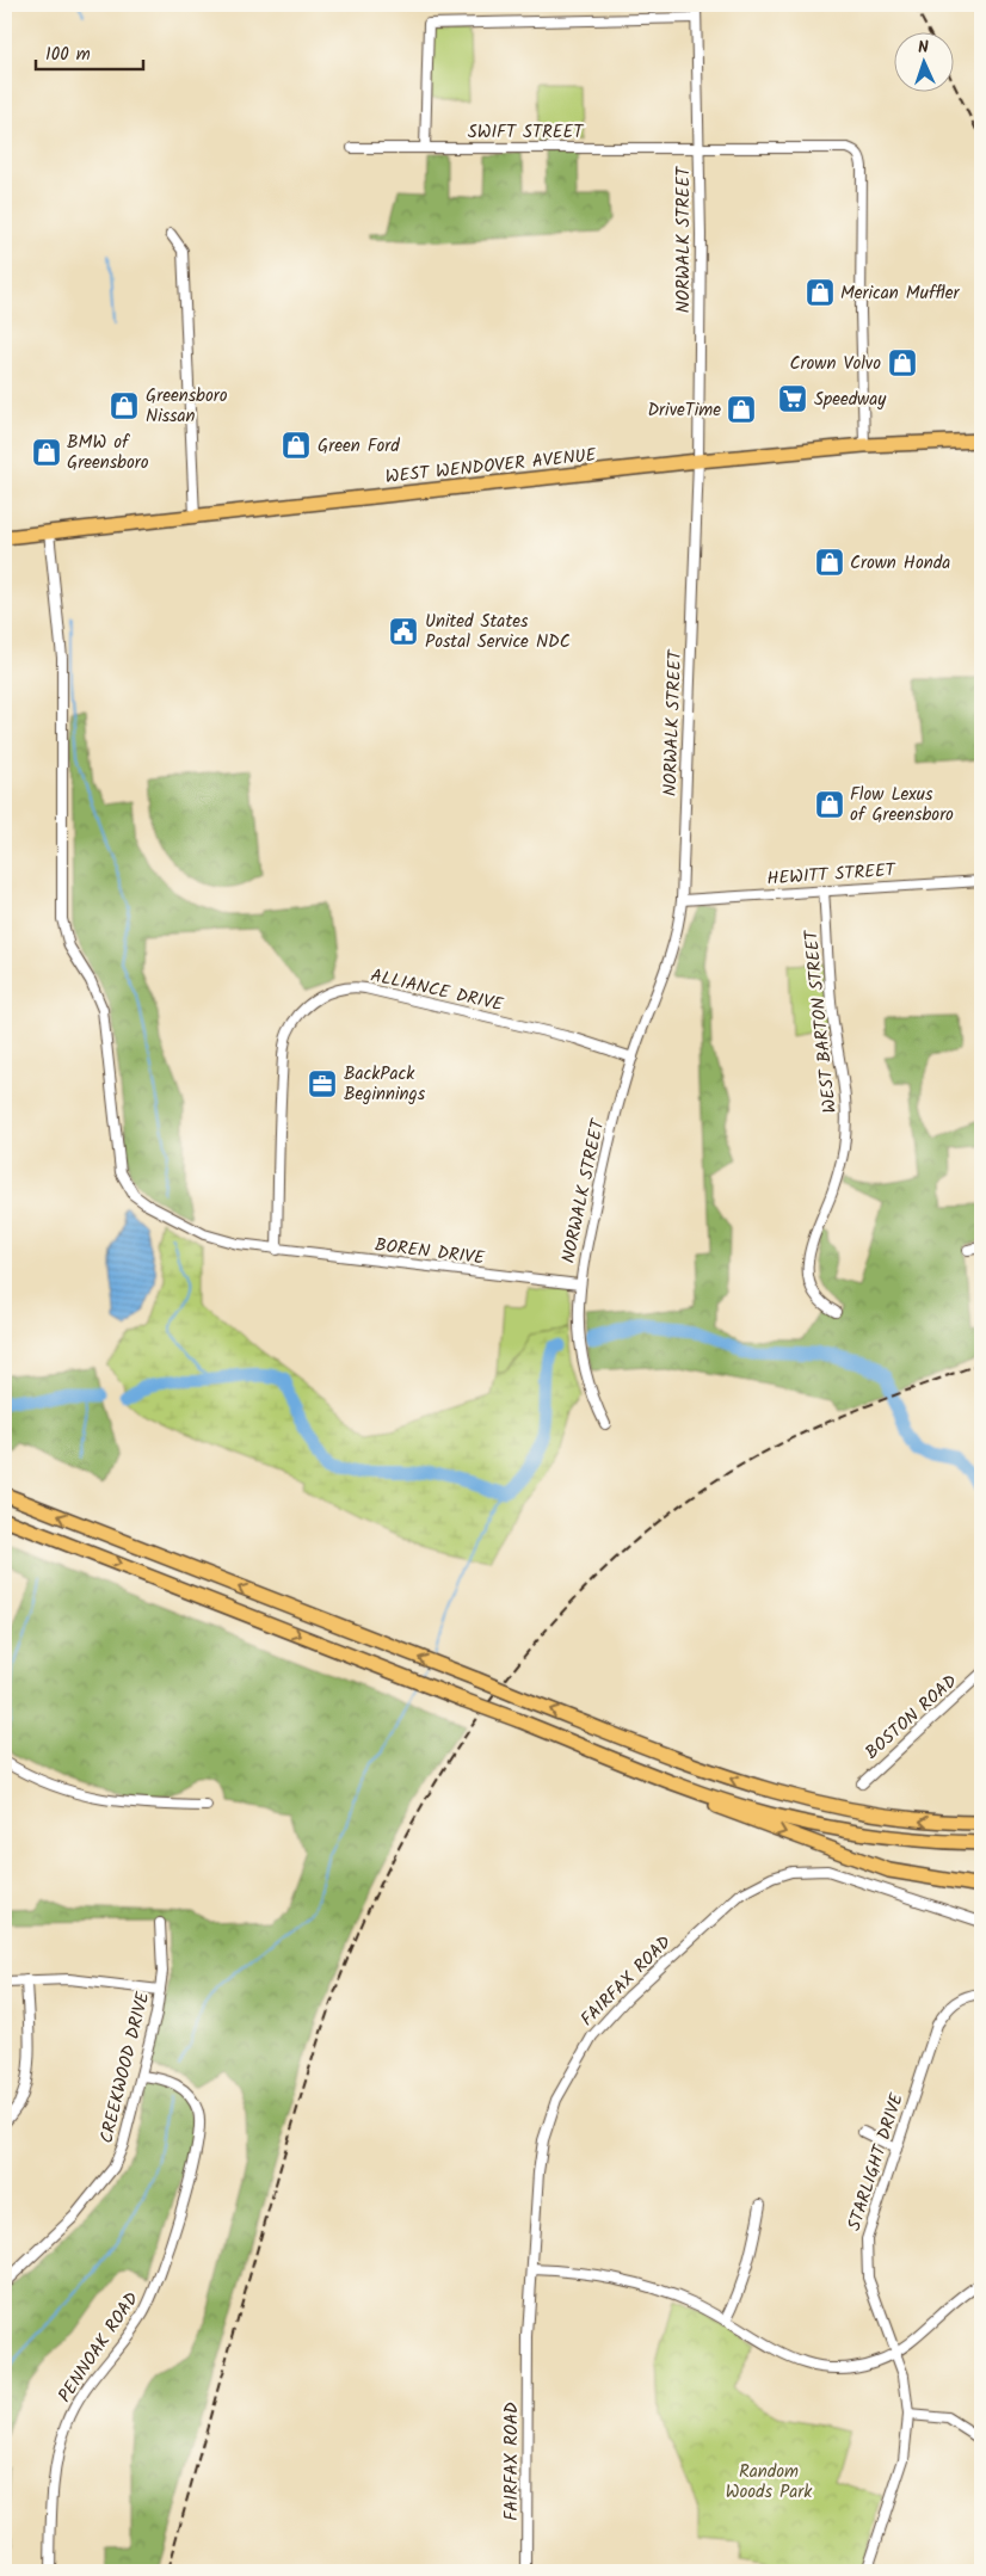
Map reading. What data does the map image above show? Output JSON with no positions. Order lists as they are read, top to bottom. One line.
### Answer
{"streets":{"highway":["WEST WENDOVER AVENUE"],"street":["SWIFT STREET","NORWALK STREET","HEWITT STREET","ALLIANCE DRIVE","WEST BARTON STREET","BOREN DRIVE","BOSTON ROAD","FAIRFAX ROAD","CREEKWOOD DRIVE","STARLIGHT DRIVE","PENNOAK ROAD"]},"crossings":[["SWIFT STREET","NORWALK STREET"],["SWIFT STREET","WEST WENDOVER AVENUE"],["NORWALK STREET","WEST WENDOVER AVENUE"],["NORWALK STREET","HEWITT STREET"],["NORWALK STREET","ALLIANCE DRIVE"],["NORWALK STREET","BOREN DRIVE"],["WEST WENDOVER AVENUE","BOREN DRIVE"],["HEWITT STREET","WEST BARTON STREET"],["ALLIANCE DRIVE","BOREN DRIVE"],["CREEKWOOD DRIVE","PENNOAK ROAD"]],"parks":["Random Woods Park"],"places":{"shop":["Merican Muffler","Crown Volvo","Greensboro Nissan","DriveTime","Green Ford","BMW of Greensboro","Crown Honda","Flow Lexus of Greensboro"],"supermarket":["Speedway"],"public building":["United States Postal Service NDC"],"office":["BackPack Beginnings"]},"scale_bar":"100 m","north":"top"}
